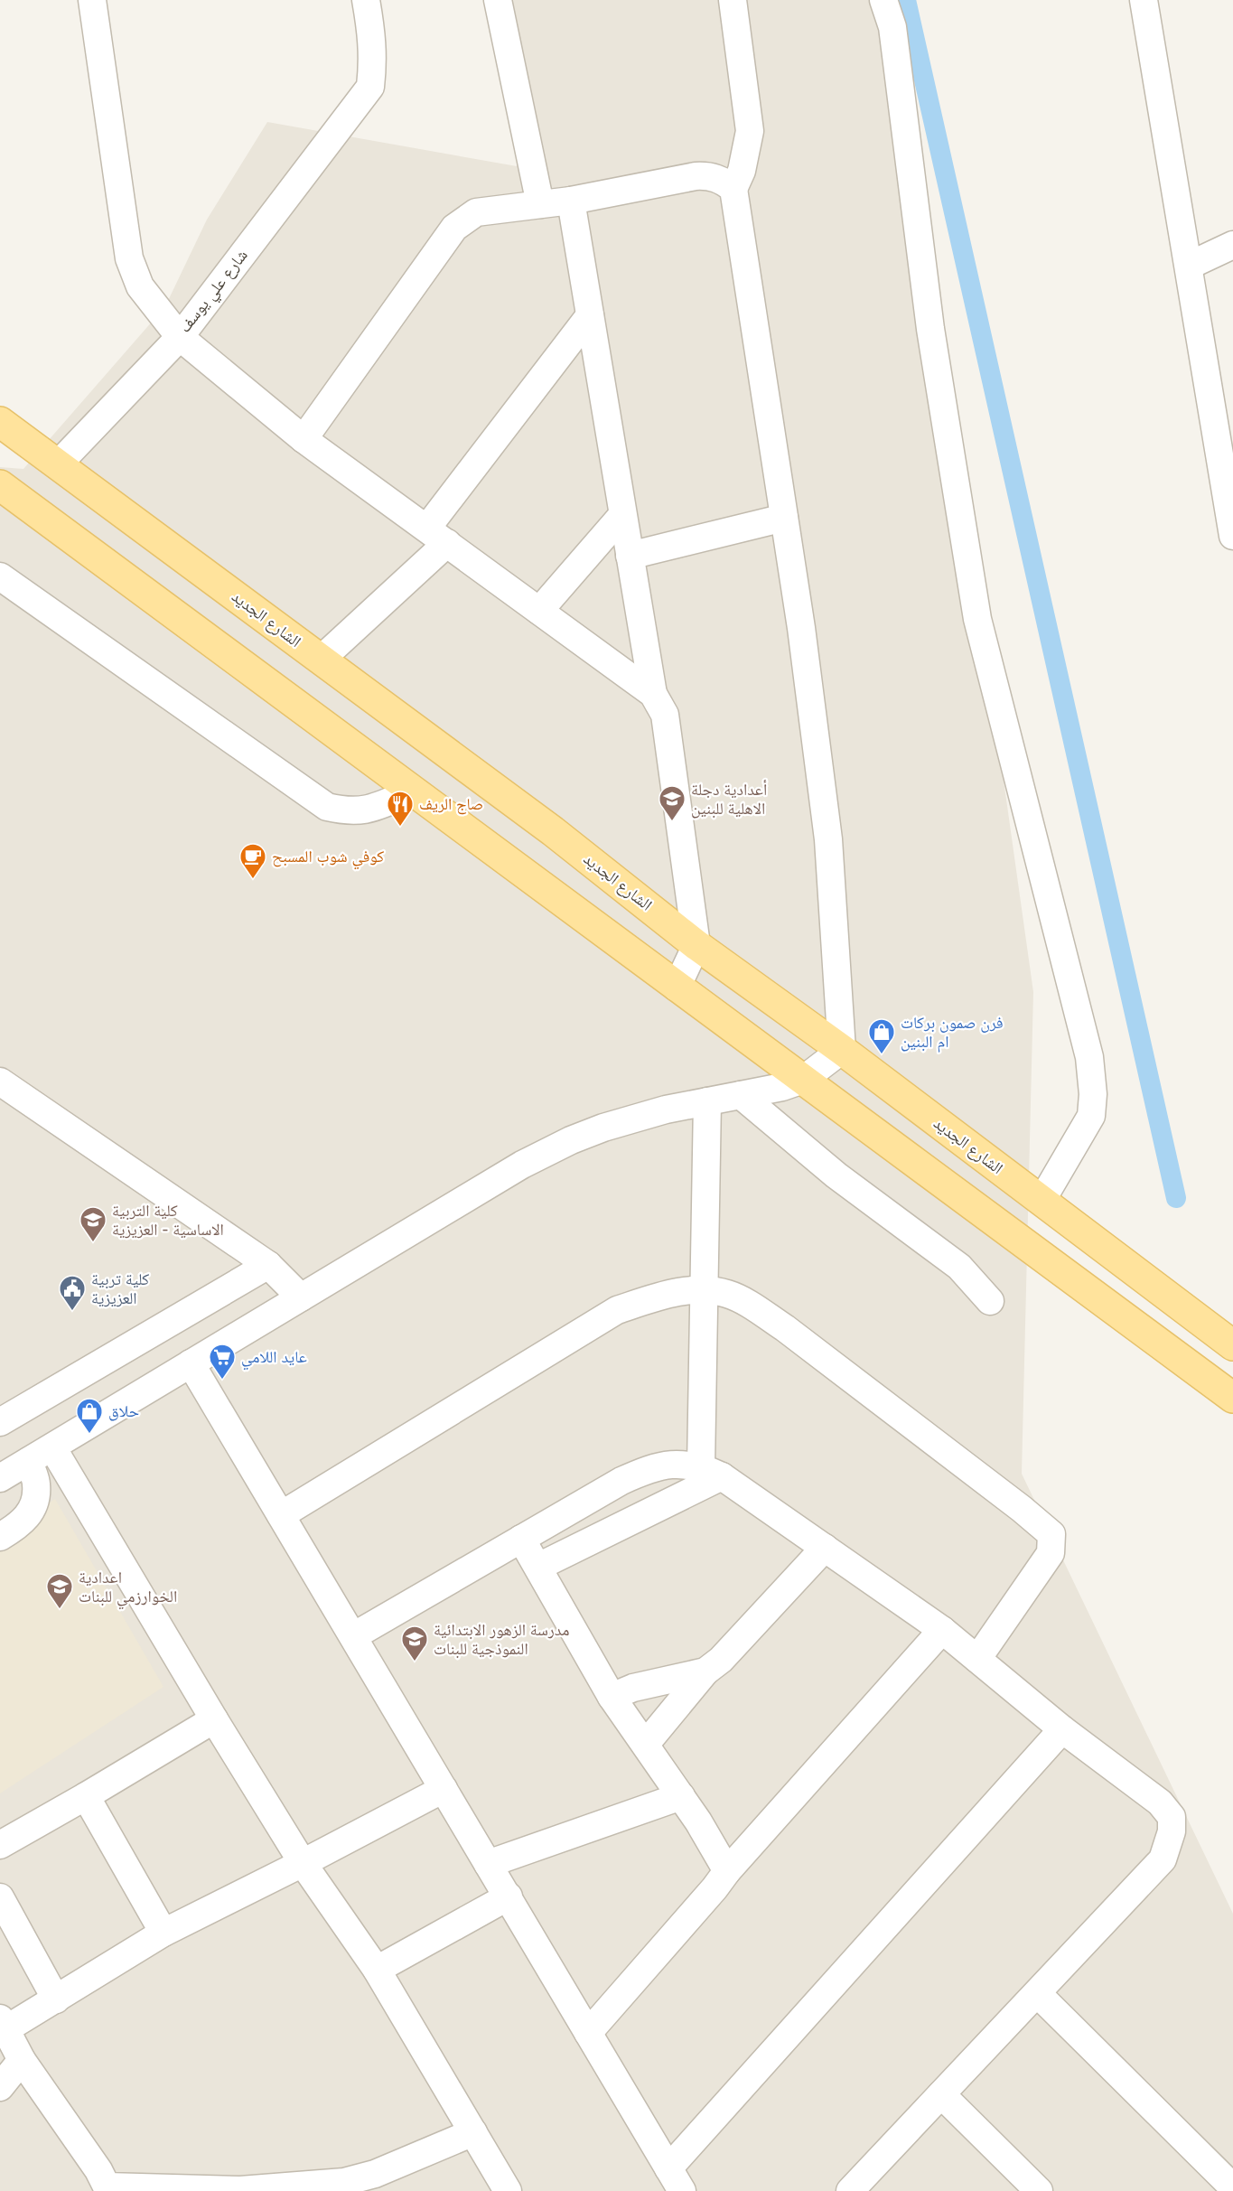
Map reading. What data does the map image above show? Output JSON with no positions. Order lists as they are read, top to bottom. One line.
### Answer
{"streets":{"main road":["الشارع الجديد"],"street":["شارع علي يوسف"]},"places":{"school or university":["أعدادية دجلة الاهلية للبنين","كلية التربية الاساسية - العزيزية","اعدادية الخوارزمي للبنات","مدرسة الزهور الابتدائية النموذجية للبنات"],"restaurant":["صاج الريف"],"cafe":["كوفي شوب المسبح"],"shop":["فرن صمون بركات ام البنين","حلاق"],"public building":["كلية تربية العزيزية"],"supermarket":["عايد اللامي"]}}
